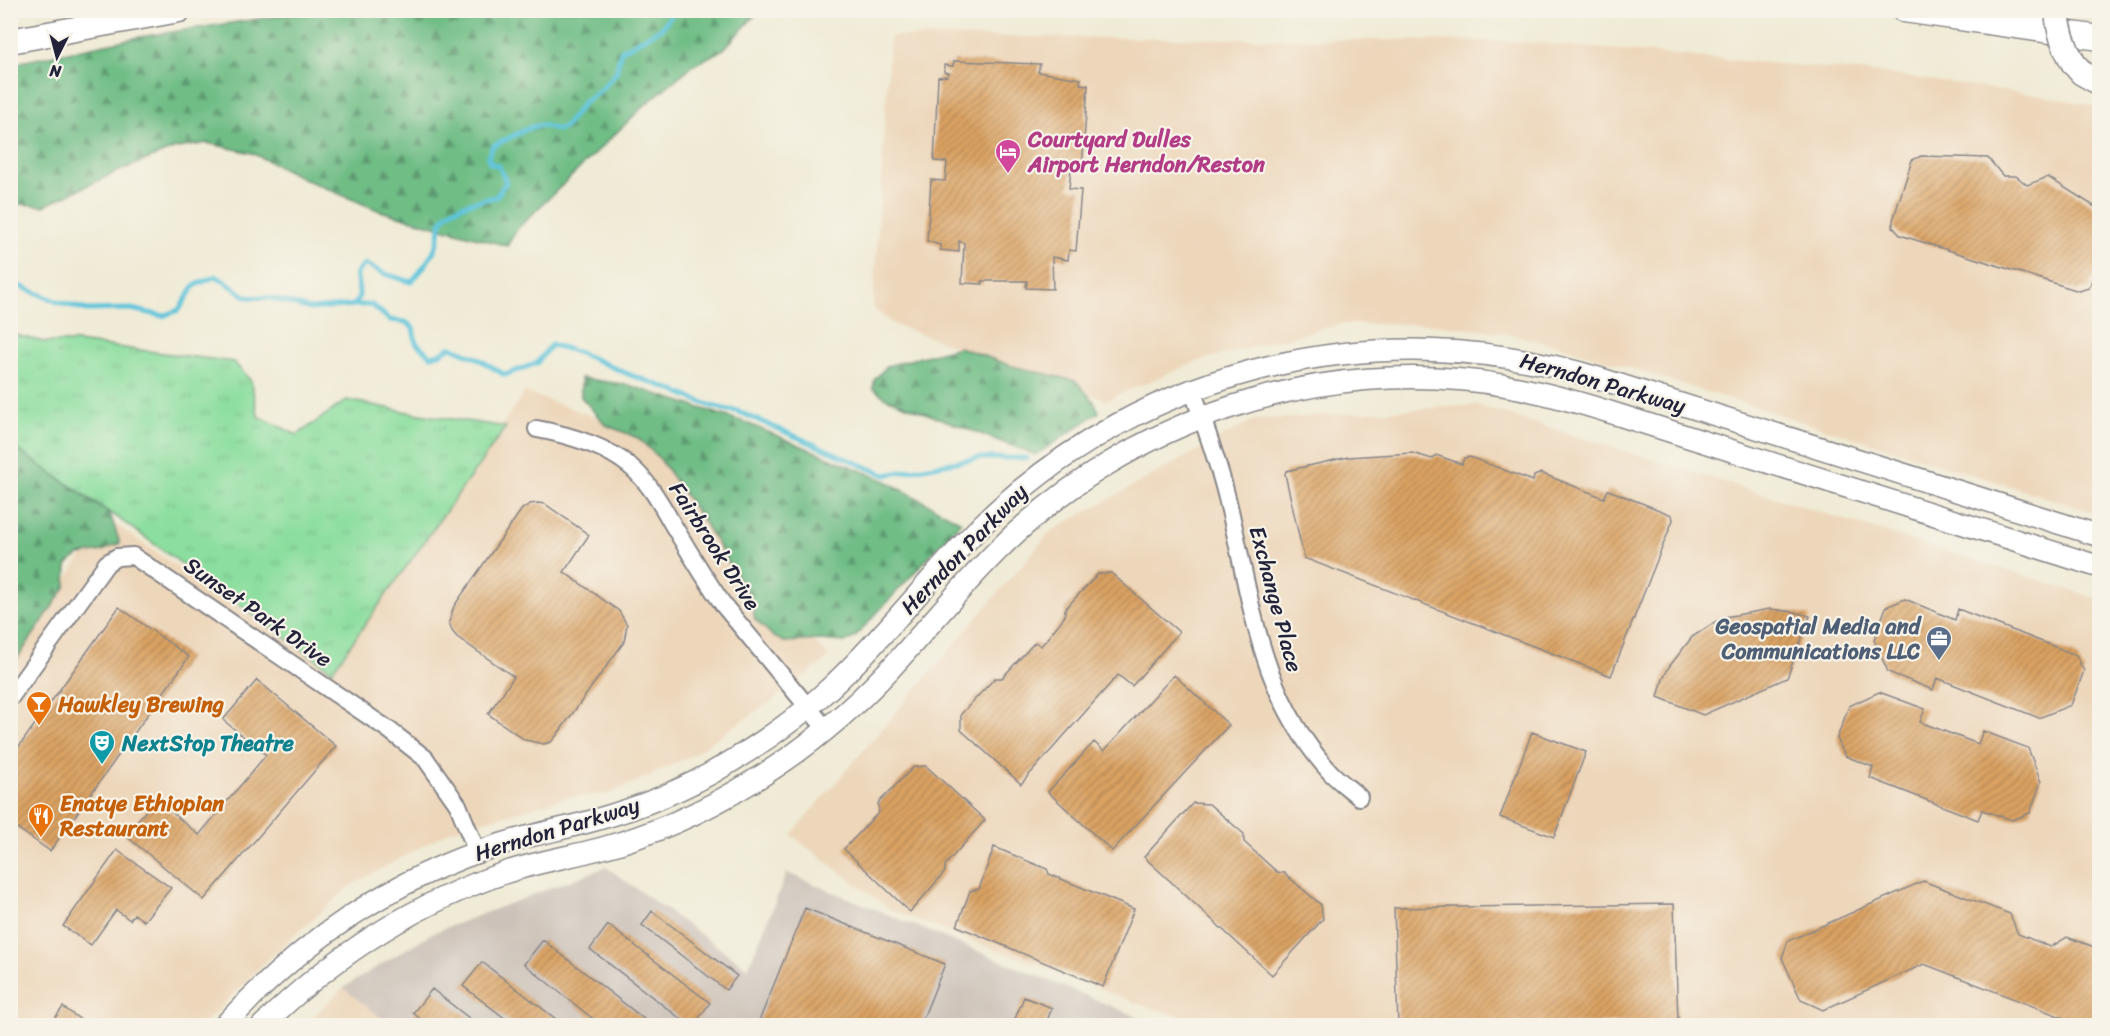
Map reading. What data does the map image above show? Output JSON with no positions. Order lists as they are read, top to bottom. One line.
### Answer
{"streets":{"main road":["Herndon Parkway"],"street":["Fairbrook Drive","Exchange Place","Sunset Park Drive"]},"crossings":[["Herndon Parkway","Fairbrook Drive"],["Herndon Parkway","Exchange Place"],["Herndon Parkway","Sunset Park Drive"]],"places":{"hotel":["Courtyard Dulles Airport Herndon/Reston"],"office":["Geospatial Media and Communications LLC"],"bar":["Hawkley Brewing"],"theatre":["NextStop Theatre"],"restaurant":["Enatye Ethiopian Restaurant"]},"north":"bottom"}
